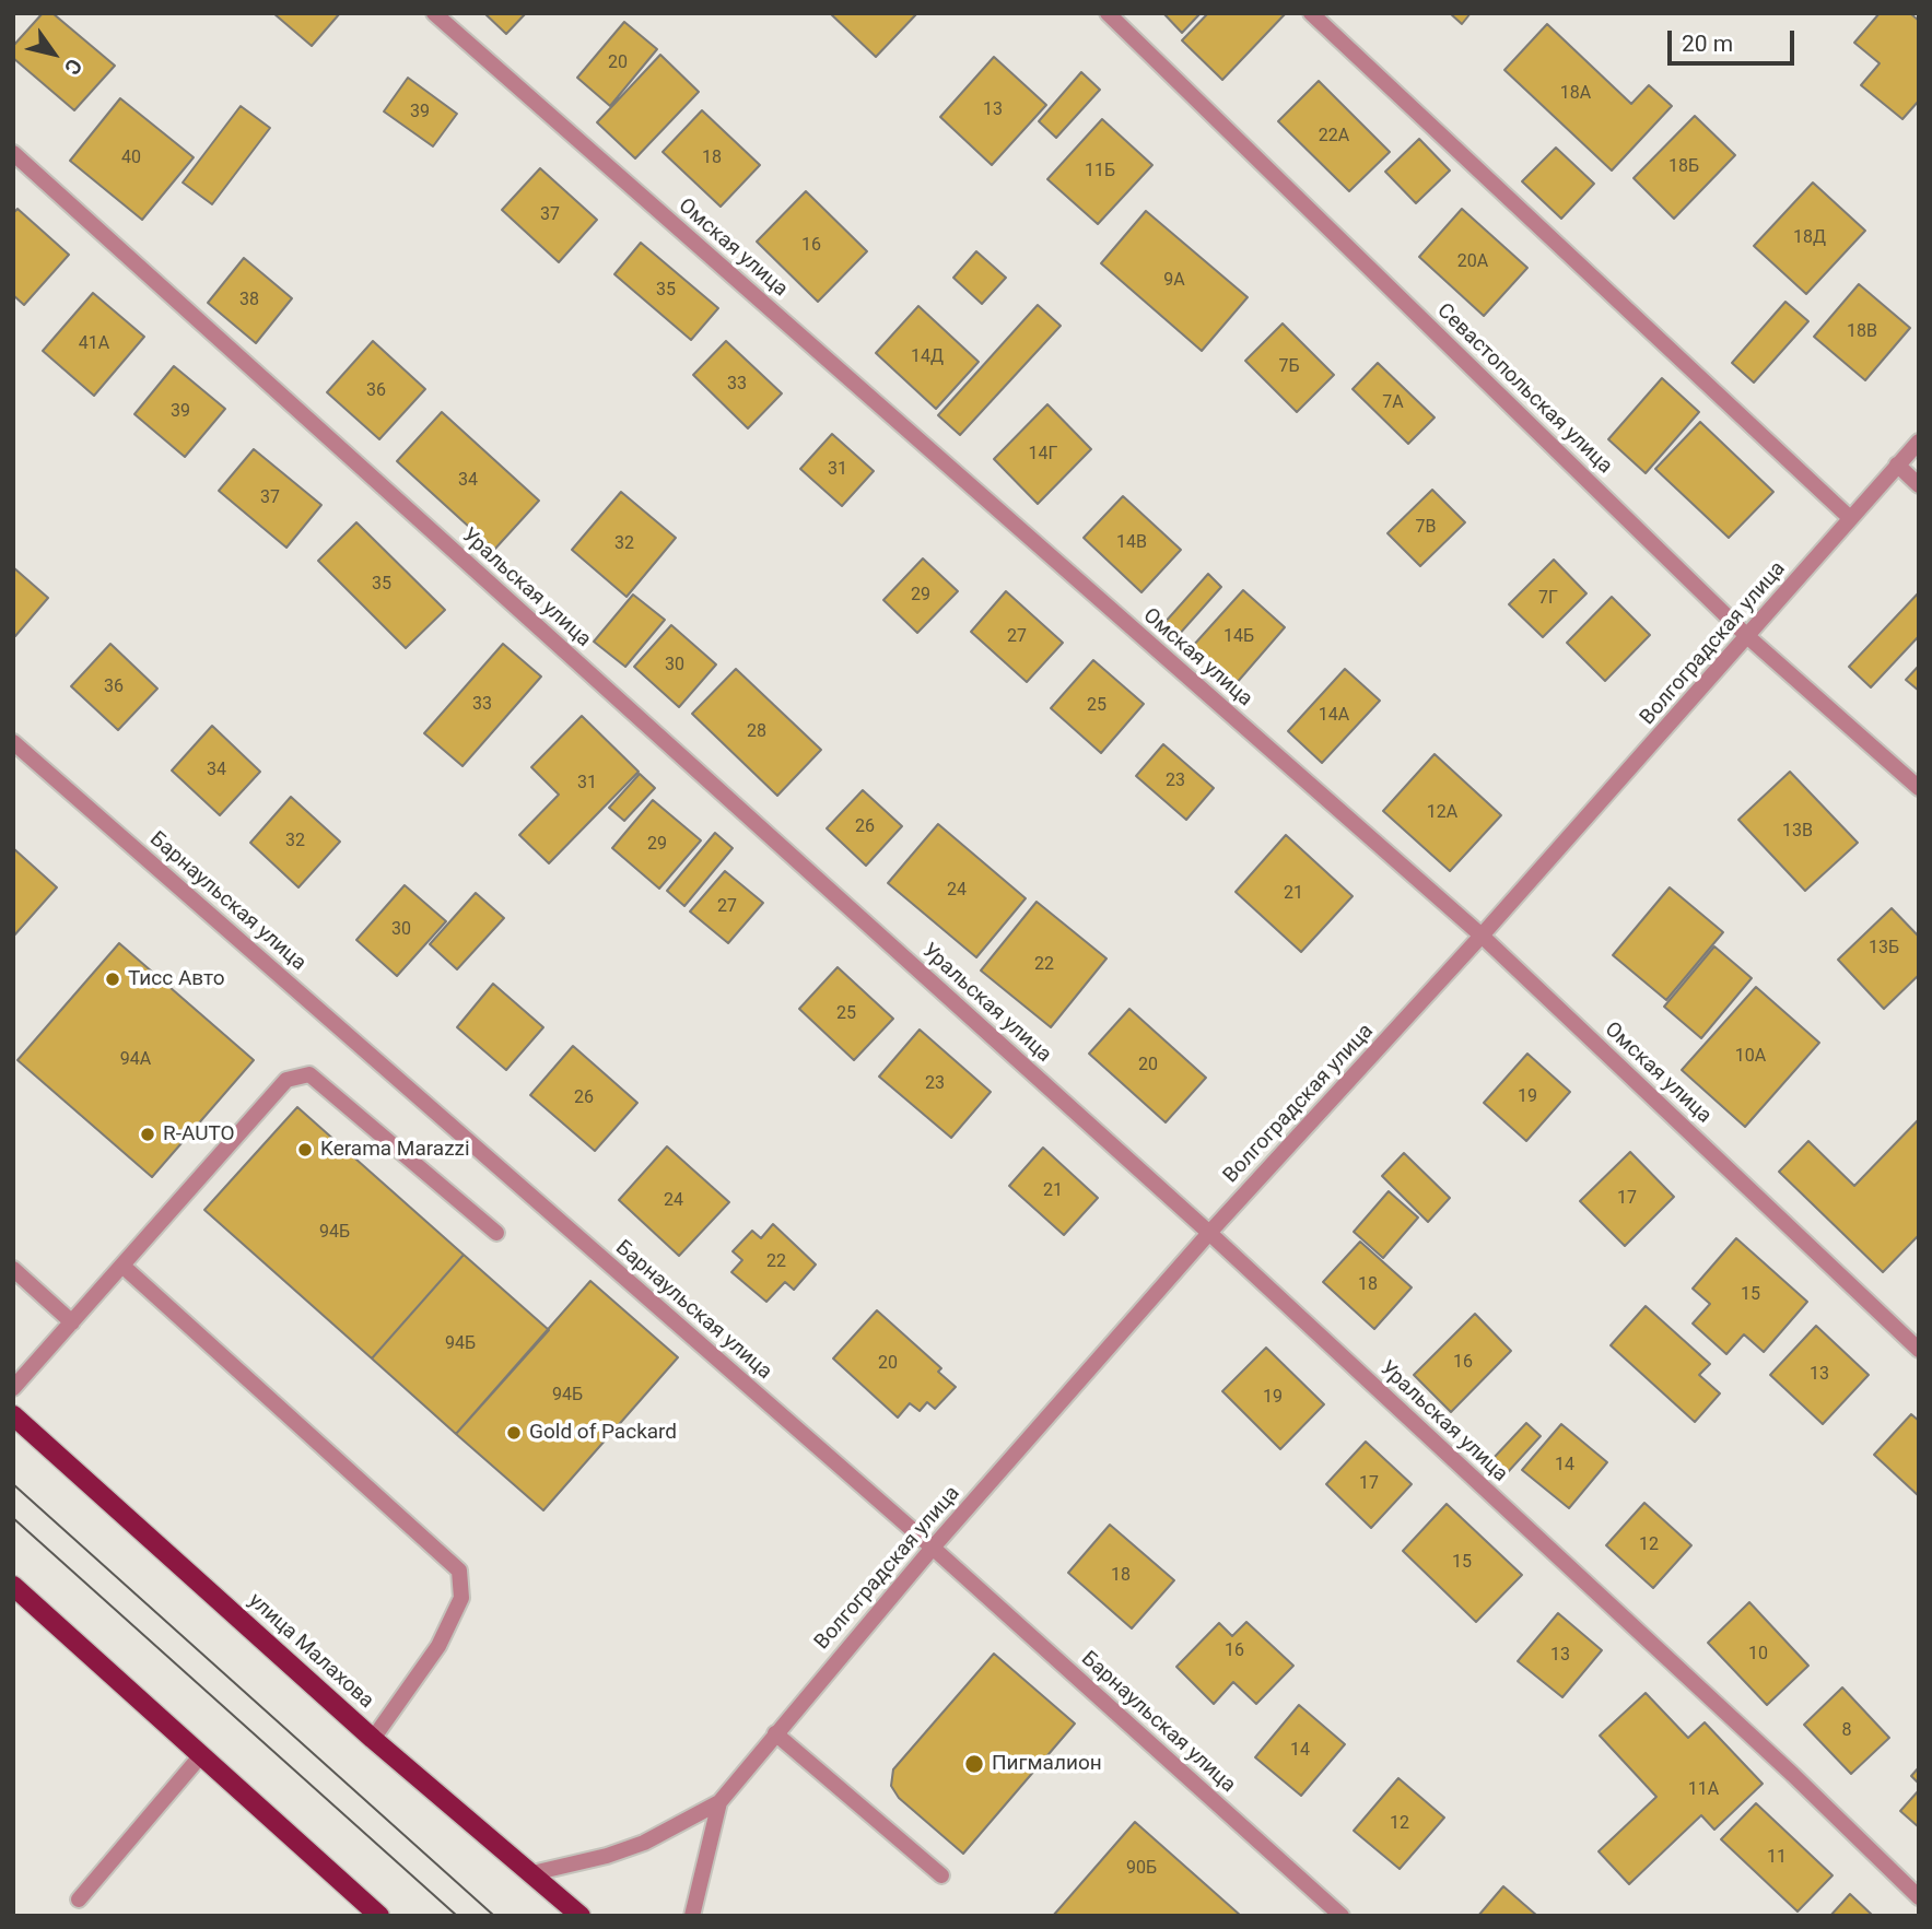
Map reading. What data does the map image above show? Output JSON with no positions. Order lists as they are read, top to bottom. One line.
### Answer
{"streets":{"main road":["улица Малахова"],"street":["Омская улица","Севастопольская улица","Уральская улица","Волгоградская улица","Барнаульская улица"]},"crossings":[["Омская улица","Волгоградская улица"],["Севастопольская улица","Волгоградская улица"],["Уральская улица","Волгоградская улица"],["Волгоградская улица","Барнаульская улица"],["Волгоградская улица","улица Малахова"]],"places":["Тисс Авто","R-AUTO","Kerama Marazzi","Gold of Packard","Пигмалион"],"house_numbers":["20","18А","13","39","22А","40","18","18Б","11Б","37","18Д","16","20А","9А","35","38","18В","41А","14Д","7Б","33","36","7А","39","14Г","31","34","37","7В","14В","32","35","29","7Г","27","14Б","30","36","33","25","14А","28","34","23","31","12А","26","13В","32","29","24","21","27","30","13Б","22","25","10А","94А","20","23","19","26","21","17","24","94Б","22","18","15","94Б","16","20","13","94Б","19","14","17","12","15","18","16","10","13","8","14","11А","12","11","90Б"],"scale_bar":"20 m","north":"bottom right"}
